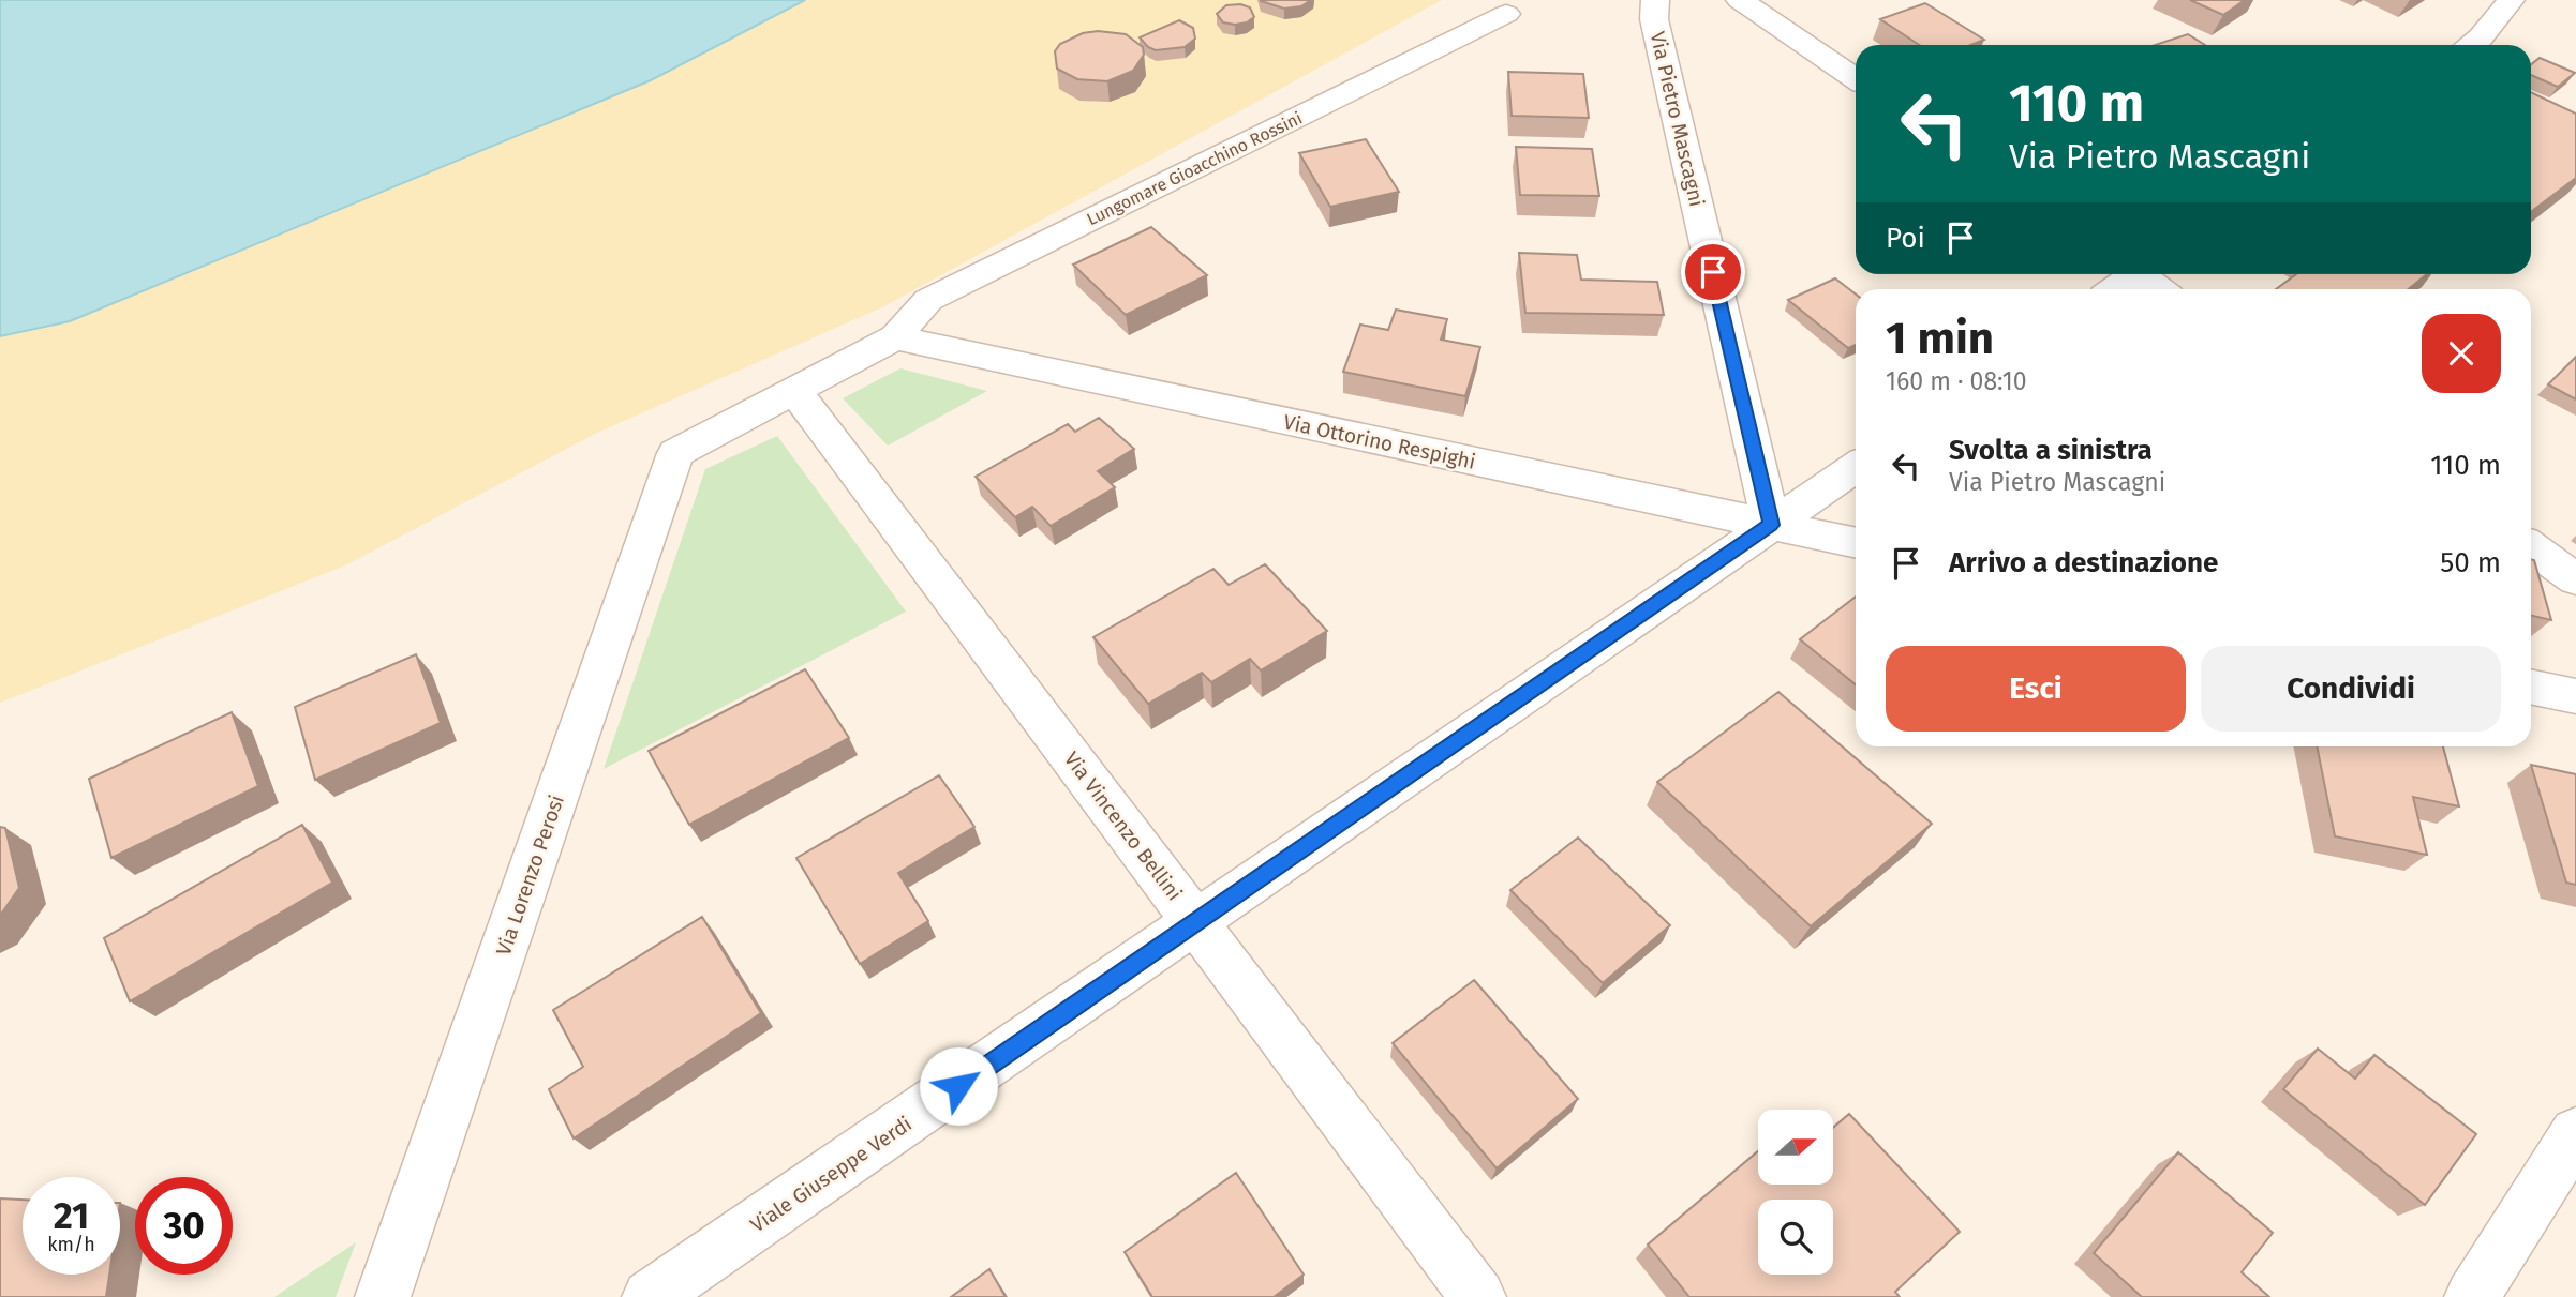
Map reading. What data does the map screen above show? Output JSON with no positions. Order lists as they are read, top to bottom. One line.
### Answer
{"streets":{"street":["Via Pietro Mascagni","Lungomare Gioacchino Rossini","Via Ottorino Respighi","Via Vincenzo Bellini","Via Lorenzo Perosi","Viale Giuseppe Verdi"]},"crossings":[["Via Pietro Mascagni","Via Ottorino Respighi"],["Via Pietro Mascagni","Viale Giuseppe Verdi"],["Lungomare Gioacchino Rossini","Via Ottorino Respighi"],["Via Ottorino Respighi","Viale Giuseppe Verdi"],["Via Vincenzo Bellini","Via Lorenzo Perosi"],["Via Vincenzo Bellini","Viale Giuseppe Verdi"]],"north":"right","page":{"turn":["110 m","Via Pietro Mascagni"],"then":"Poi","heading":["1 min","160 m · 08:10"],"list":[{"name":"Svolta a sinistra","note":"Via Pietro Mascagni","value":"110 m"},{"name":"Arrivo a destinazione","value":"50 m"}],"buttons":["Esci","Condividi"],"speed":"21 km/h","limit":"30"}}
